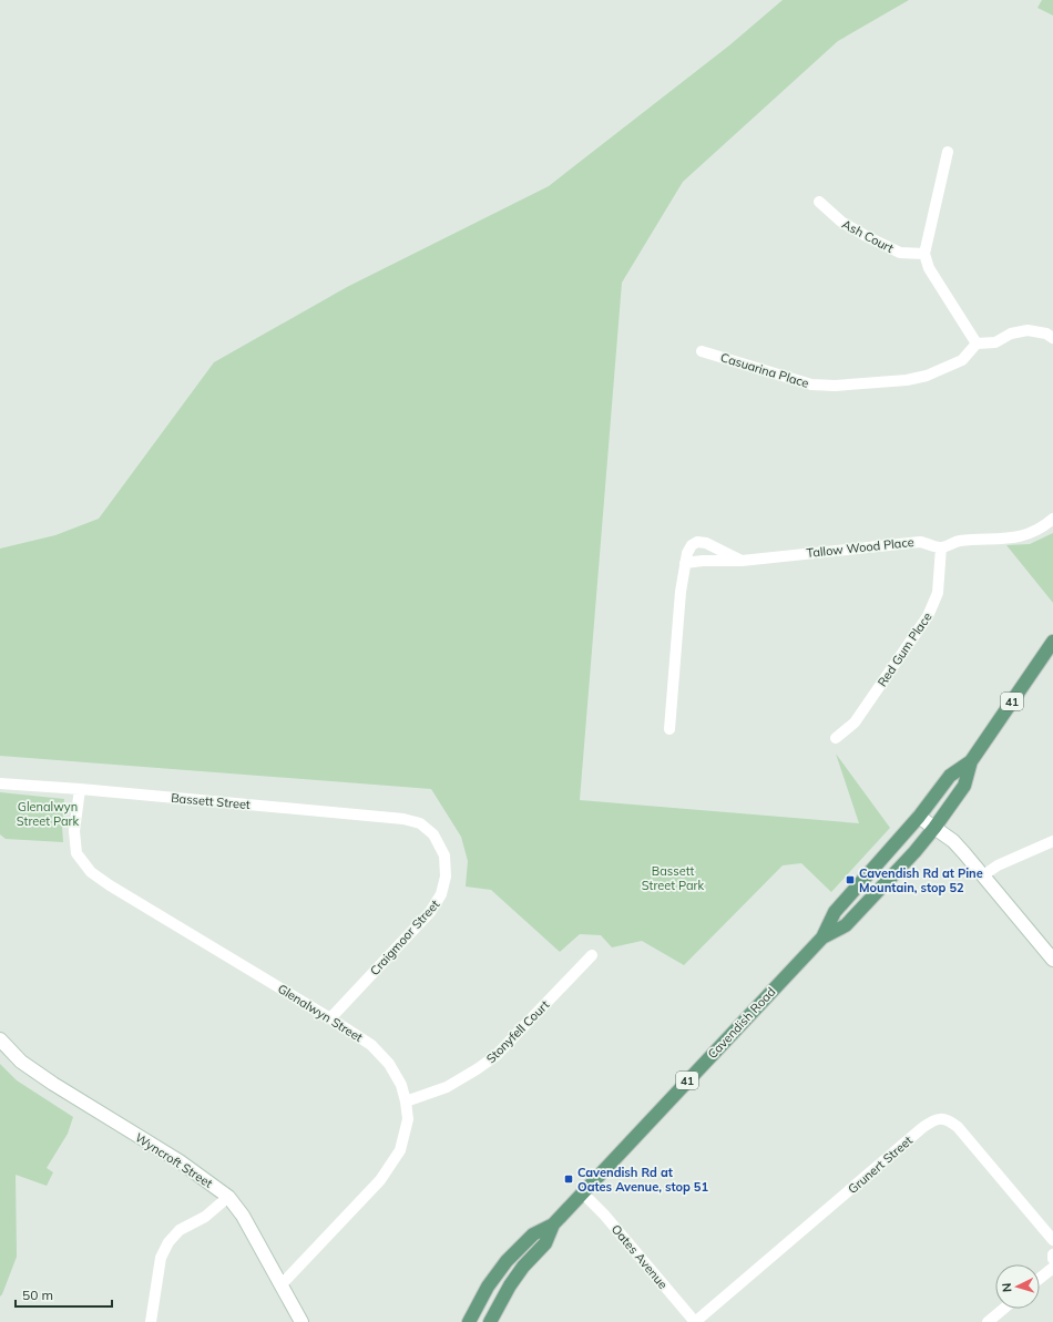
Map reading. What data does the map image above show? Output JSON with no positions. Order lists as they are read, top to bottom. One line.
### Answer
{"streets":{"main road":["41","Cavendish Road"],"street":["Ash Court","Casuarina Place","Tallow Wood Place","Red Gum Place","Bassett Street","Craigmoor Street","Glenalwyn Street","Stonyfell Court","Wyncroft Street","Grunert Street","Oates Avenue"]},"crossings":[["Tallow Wood Place","Red Gum Place"],["Bassett Street","Craigmoor Street"],["Bassett Street","Glenalwyn Street"],["Craigmoor Street","Glenalwyn Street"],["Glenalwyn Street","Stonyfell Court"],["Glenalwyn Street","Wyncroft Street"],["Cavendish Road","Oates Avenue"],["Grunert Street","Oates Avenue"]],"parks":["Glenalwyn Street Park","Bassett Street Park"],"places":{"transit":["Cavendish Rd at Pine Mountain, stop 52","Cavendish Rd at Oates Avenue, stop 51"]},"scale_bar":"50 m","north":"left"}
